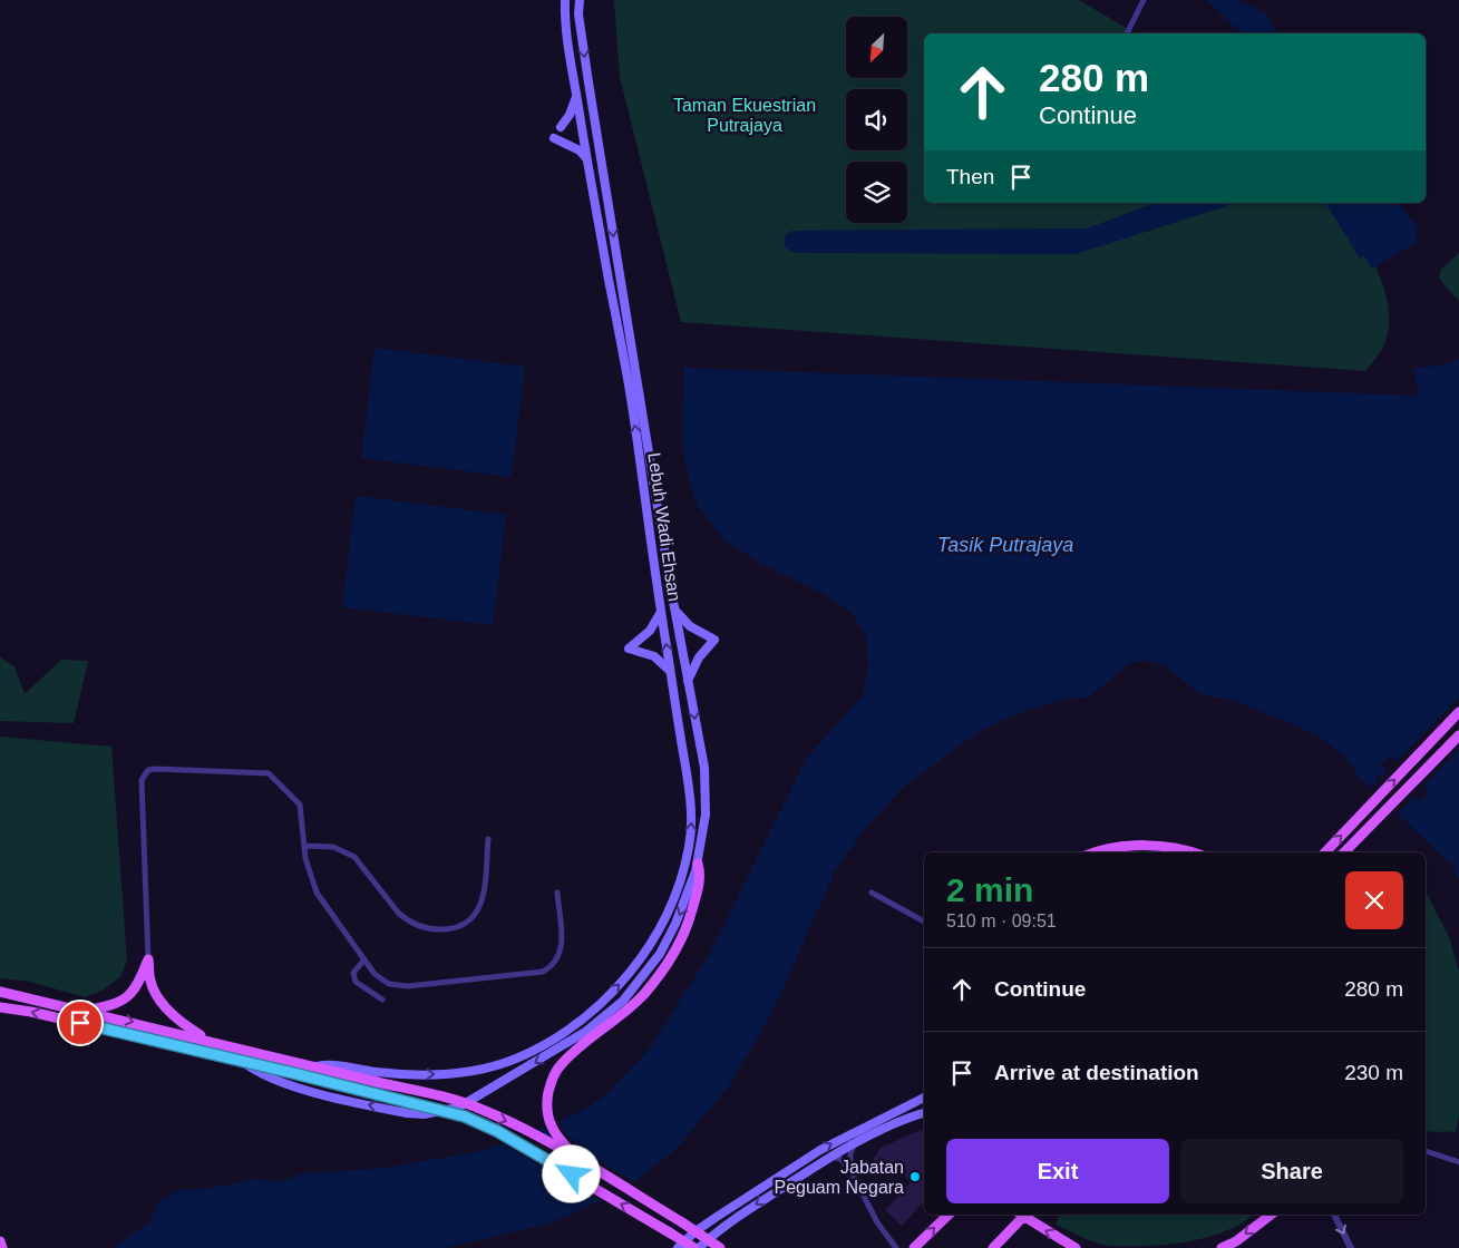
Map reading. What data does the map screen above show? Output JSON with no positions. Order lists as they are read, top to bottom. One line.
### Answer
{"streets":{"main road":["Lebuh Wadi Ehsan"]},"water":["Tasik Putrajaya"],"parks":["Taman Ekuestrian Putrajaya"],"places":["Jabatan Peguam Negara"],"north":"bottom left","page":{"turn":["280 m","Continue"],"then":"Then","heading":["2 min","510 m · 09:51"],"list":[{"name":"Continue","value":"280 m"},{"name":"Arrive at destination","value":"230 m"}],"buttons":["Exit","Share"]}}
